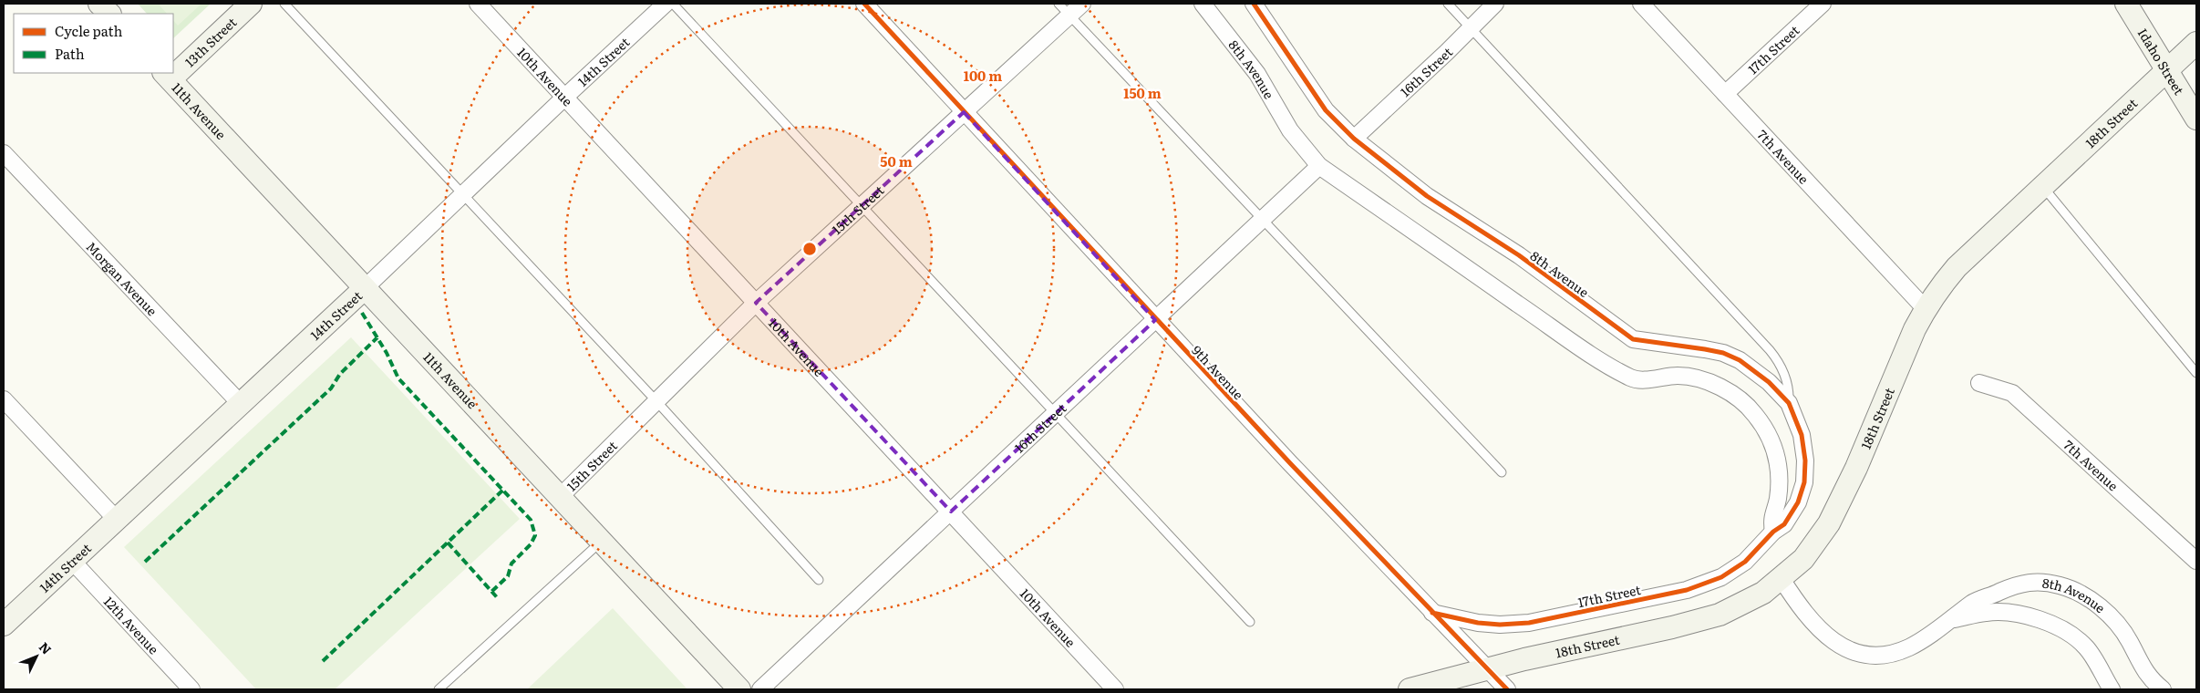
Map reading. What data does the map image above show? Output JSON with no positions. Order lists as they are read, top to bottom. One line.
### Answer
{"streets":{"main road":["13th Street","14th Street","Idaho Street","11th Avenue","18th Street"],"street":["17th Street","8th Avenue","16th Street","10th Avenue","7th Avenue","15th Street","Morgan Avenue","9th Avenue","12th Avenue"]},"crossings":[["17th Street","8th Avenue"],["17th Street","7th Avenue"],["17th Street","9th Avenue"],["14th Street","10th Avenue"],["14th Street","11th Avenue"],["14th Street","Morgan Avenue"],["14th Street","12th Avenue"],["Idaho Street","18th Street"],["8th Avenue","16th Street"],["8th Avenue","18th Street"],["16th Street","10th Avenue"],["16th Street","9th Avenue"],["10th Avenue","15th Street"],["11th Avenue","15th Street"],["18th Street","7th Avenue"],["18th Street","9th Avenue"],["15th Street","9th Avenue"]],"legend":["Cycle path","Path"],"north":"top right","rings":["100 m","150 m","50 m"]}
